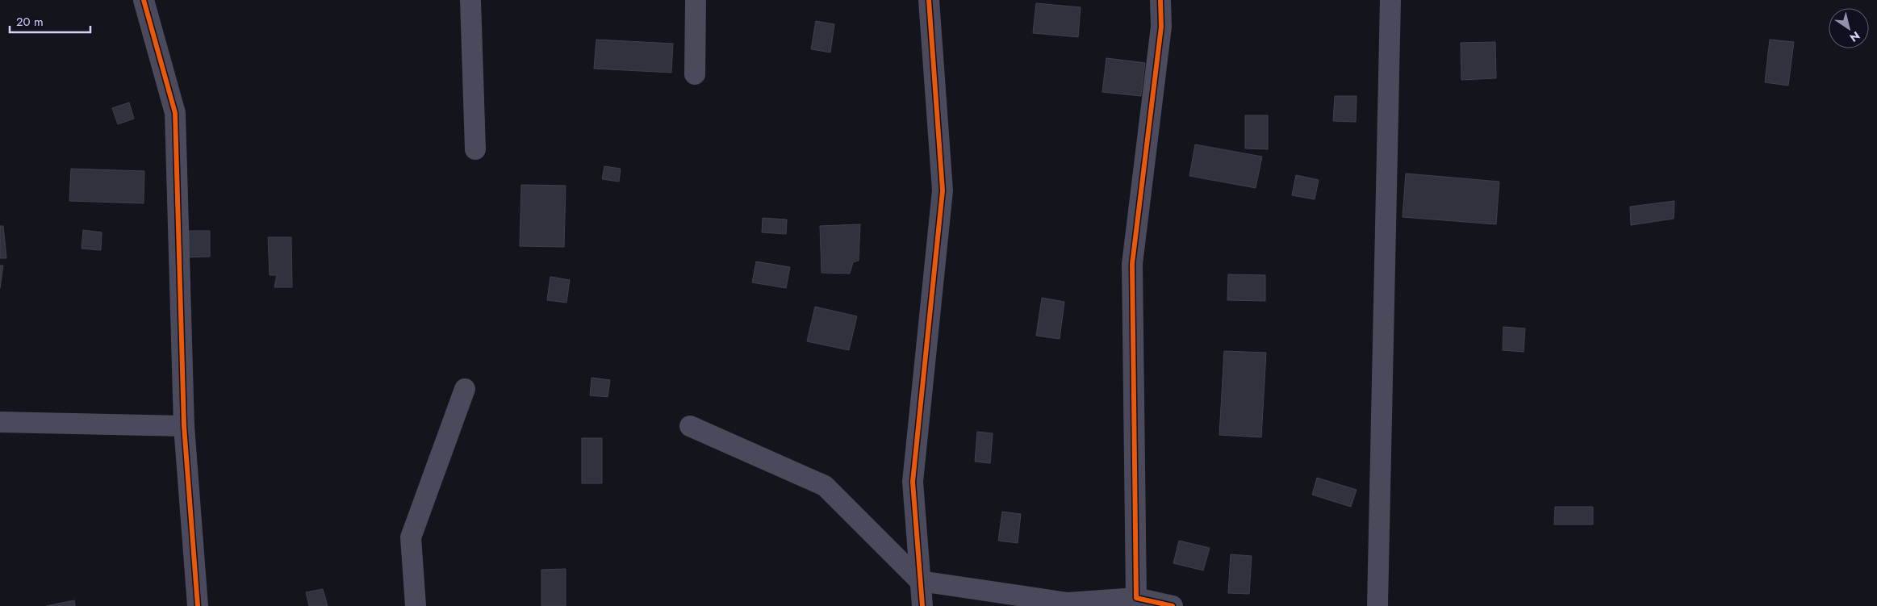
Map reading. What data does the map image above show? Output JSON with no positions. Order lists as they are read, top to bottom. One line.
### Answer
{"scale_bar":"20 m","north":"bottom right"}
